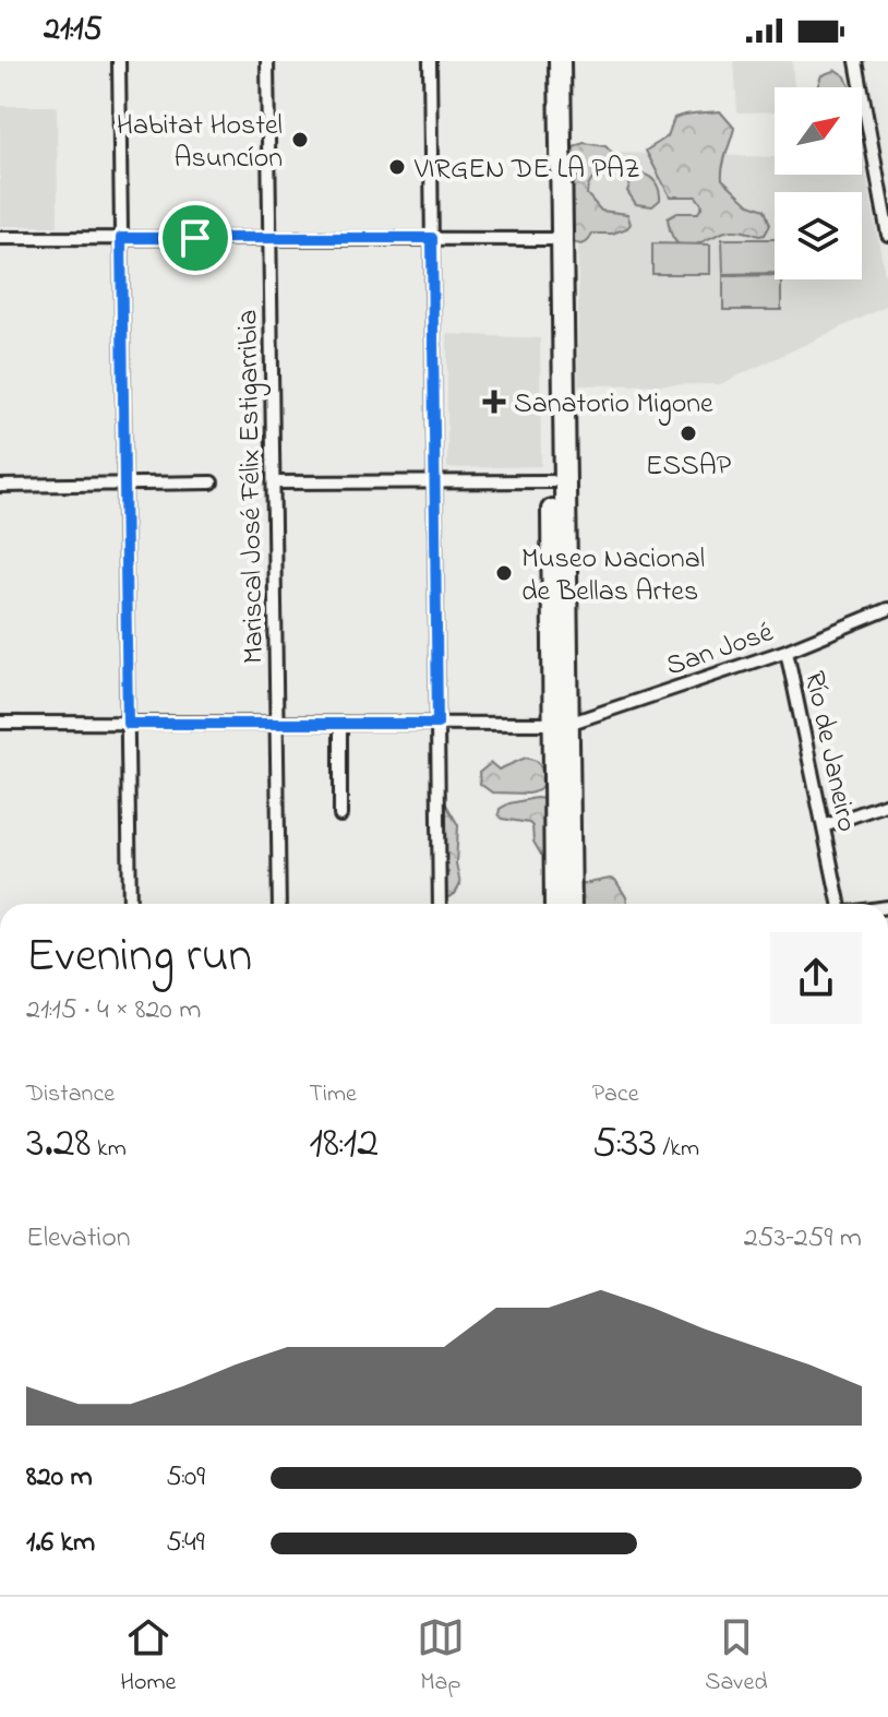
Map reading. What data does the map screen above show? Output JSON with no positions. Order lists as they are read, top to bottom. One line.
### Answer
{"streets":{"street":["Mariscal José Félix Estigarribia","San José","Río de Janeiro"]},"crossings":[["Mariscal José Félix Estigarribia","San José"],["San José","Río de Janeiro"]],"places":{"other":["Habitat Hostel Asuncíon","VIRGEN DE LA PAZ","ESSAP","Museo Nacional de Bellas Artes"],"health":["Sanatorio Migone"]},"north":"top right","page":{"status":"21:15","heading":["Evening run","21:15 · 4 × 820 m"],"stats":[["Distance","3.28 km"],["Time","18:12"],["Pace","5:33 /km"]],"chart":["Elevation","253–259 m"],"list":[{"name":"820 m","note":"5:09"},{"name":"1.6 km","note":"5:49"}],"tabs":["Home","Map","Saved"]}}
